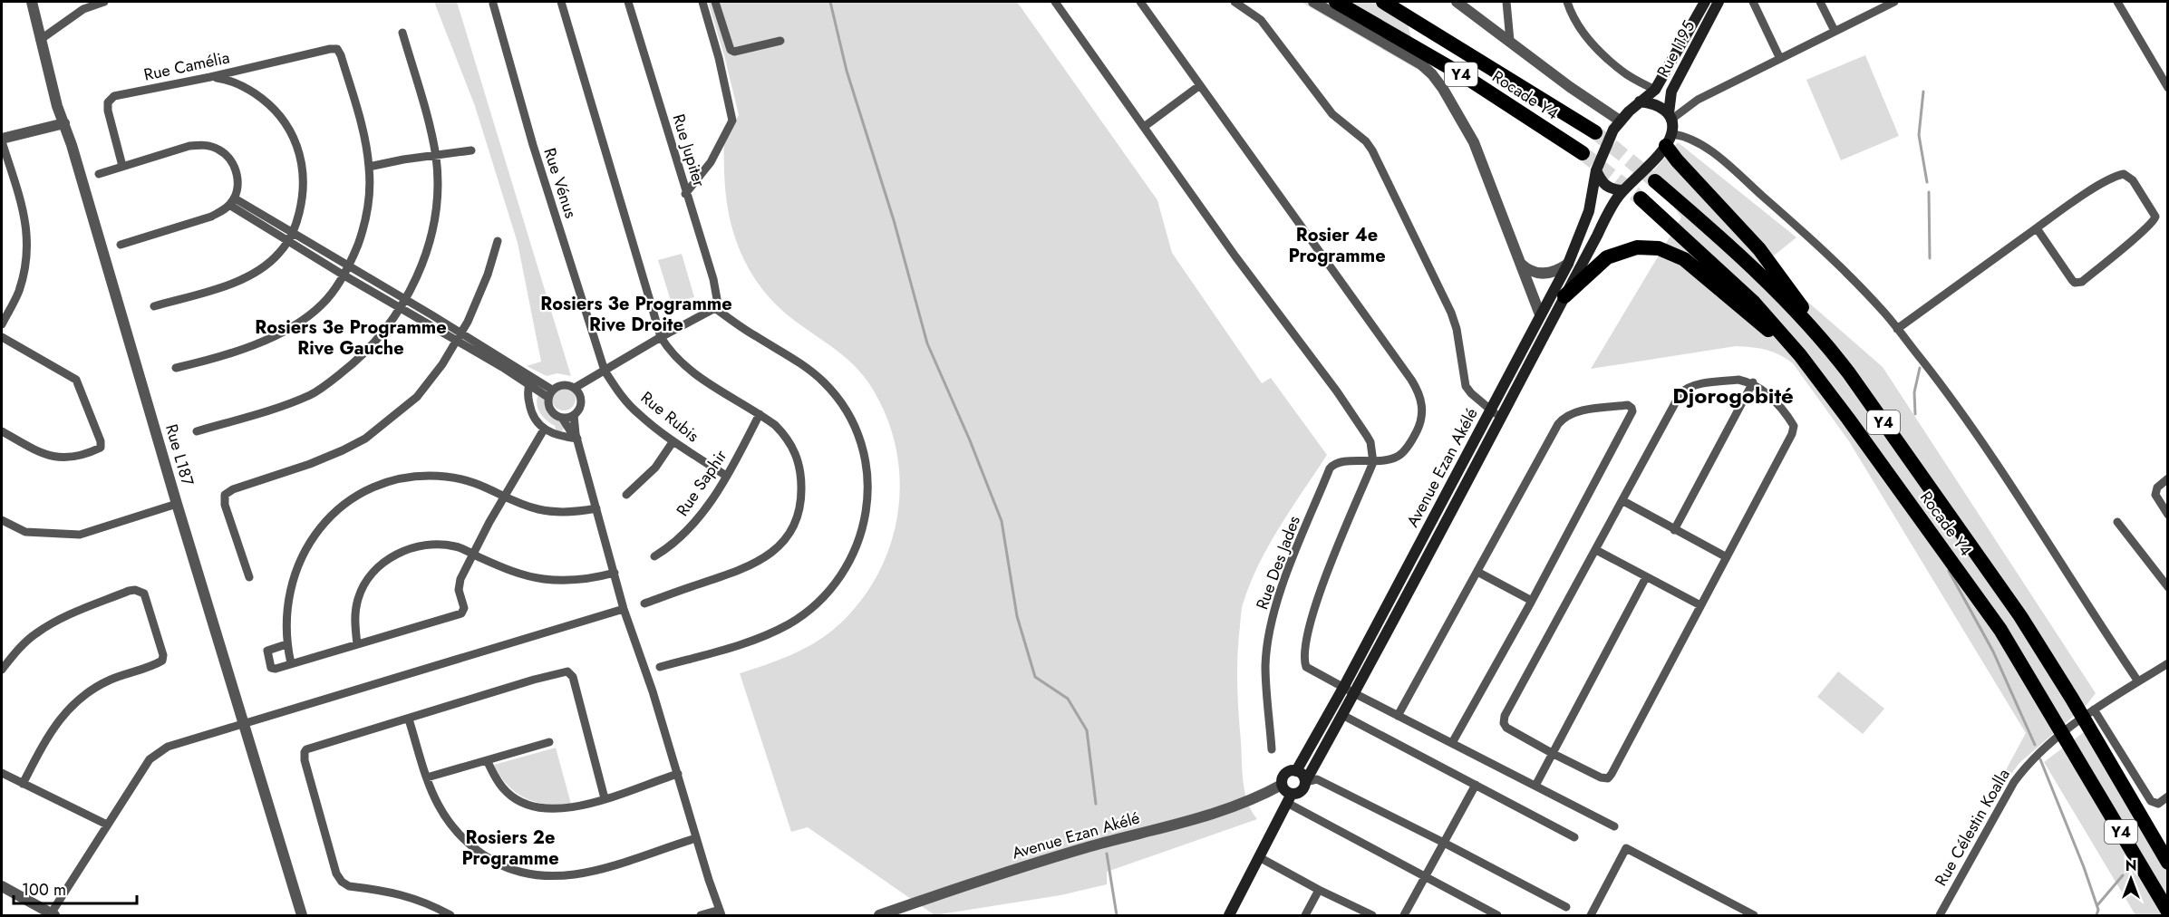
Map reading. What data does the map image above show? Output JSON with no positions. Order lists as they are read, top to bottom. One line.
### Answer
{"streets":{"highway":["Y4","Rocade Y4"],"main road":["Rue I195","Avenue Ezan Akélé"],"street":["Rue Camélia","Rue Jupiter","Rue Vénus","Rue Rubis","Rue L187","Rue Saphir","Rue Des Jades","Rue Célestin Koalla"]},"crossings":[["Rue I195","Avenue Ezan Akélé"],["Rue Vénus","Rue Rubis"],["Rue Rubis","Rue Saphir"]],"districts":["Rosier 4e Programme","Rosiers 3e Programme Rive Droite","Rosiers 3e Programme Rive Gauche","Djorogobité","Rosiers 2e Programme"],"scale_bar":"100 m","north":"top"}
